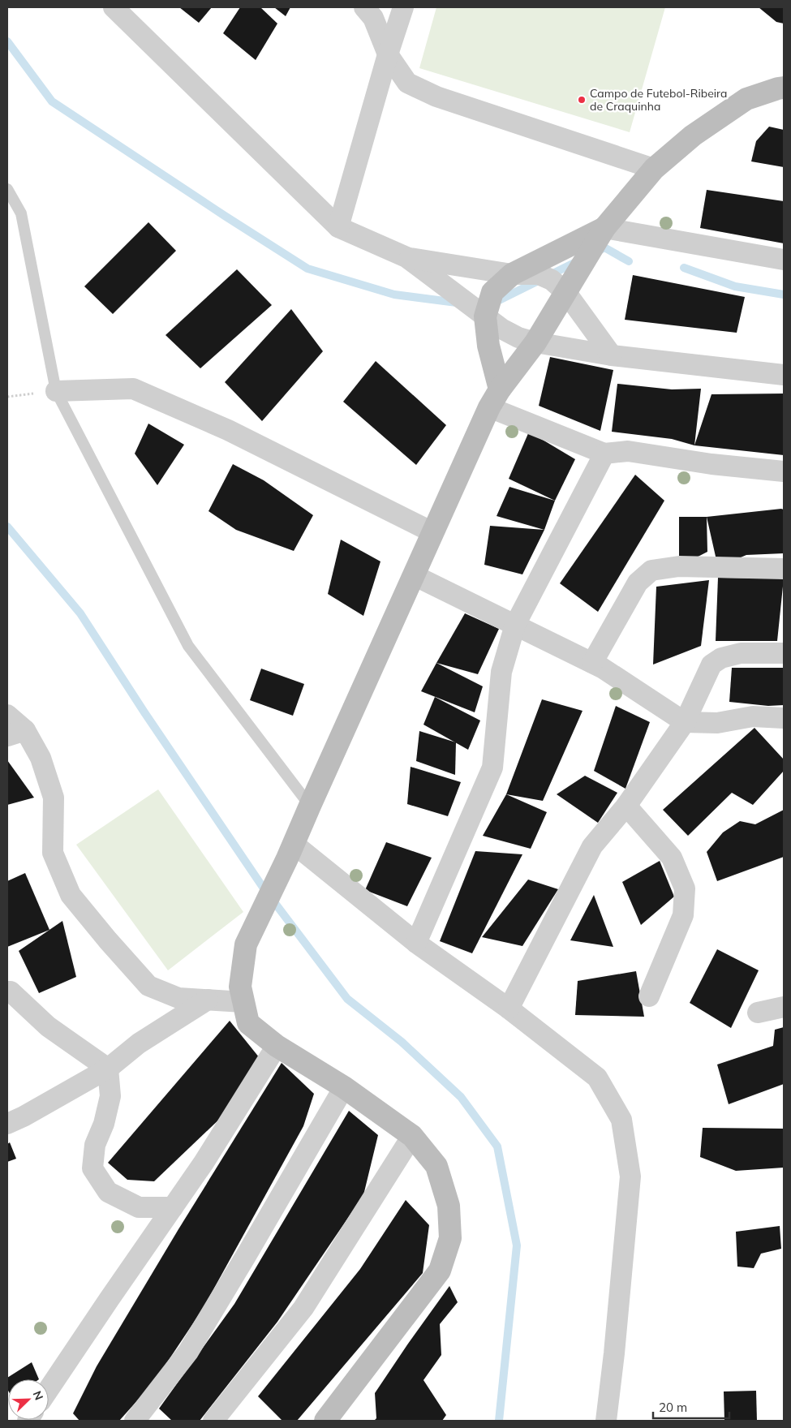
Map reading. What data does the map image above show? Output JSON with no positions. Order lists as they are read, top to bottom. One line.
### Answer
{"places":["Campo de Futebol-Ribeira de Craquinha"],"scale_bar":"20 m","north":"top right"}
